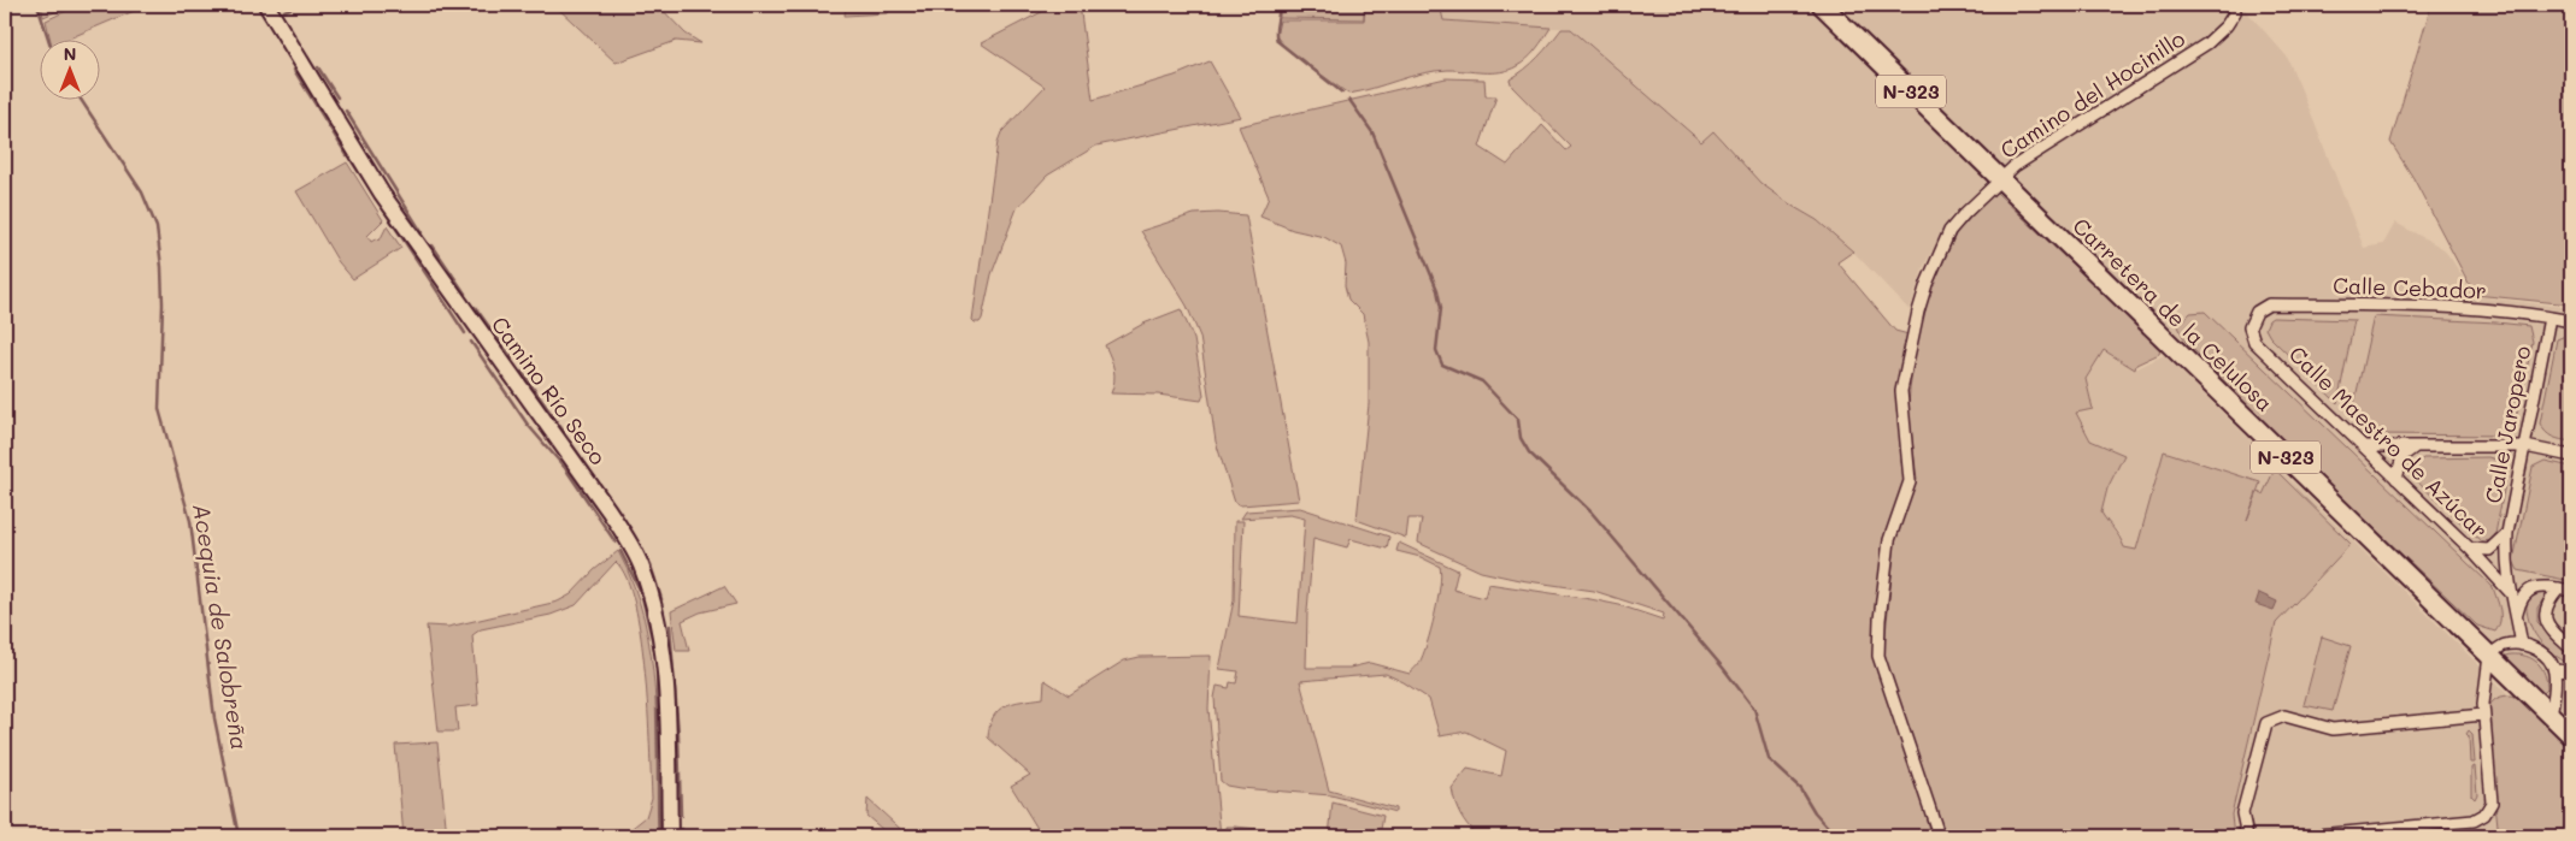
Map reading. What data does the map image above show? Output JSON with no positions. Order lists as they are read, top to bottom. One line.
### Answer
{"streets":{"highway":["N-323","Carretera de la Celulosa"],"street":["Camino del Hocinillo","Calle Cebador","Camino Río Seco","Calle Jaropero","Calle Maestro de Azúcar"]},"crossings":[["N-323","Camino del Hocinillo"],["N-323","Carretera de la Celulosa"],["Camino del Hocinillo","Carretera de la Celulosa"],["Calle Cebador","Calle Jaropero"],["Calle Cebador","Calle Maestro de Azúcar"],["Calle Jaropero","Calle Maestro de Azúcar"]],"water":["Acequia de Salobreña"],"north":"top"}
